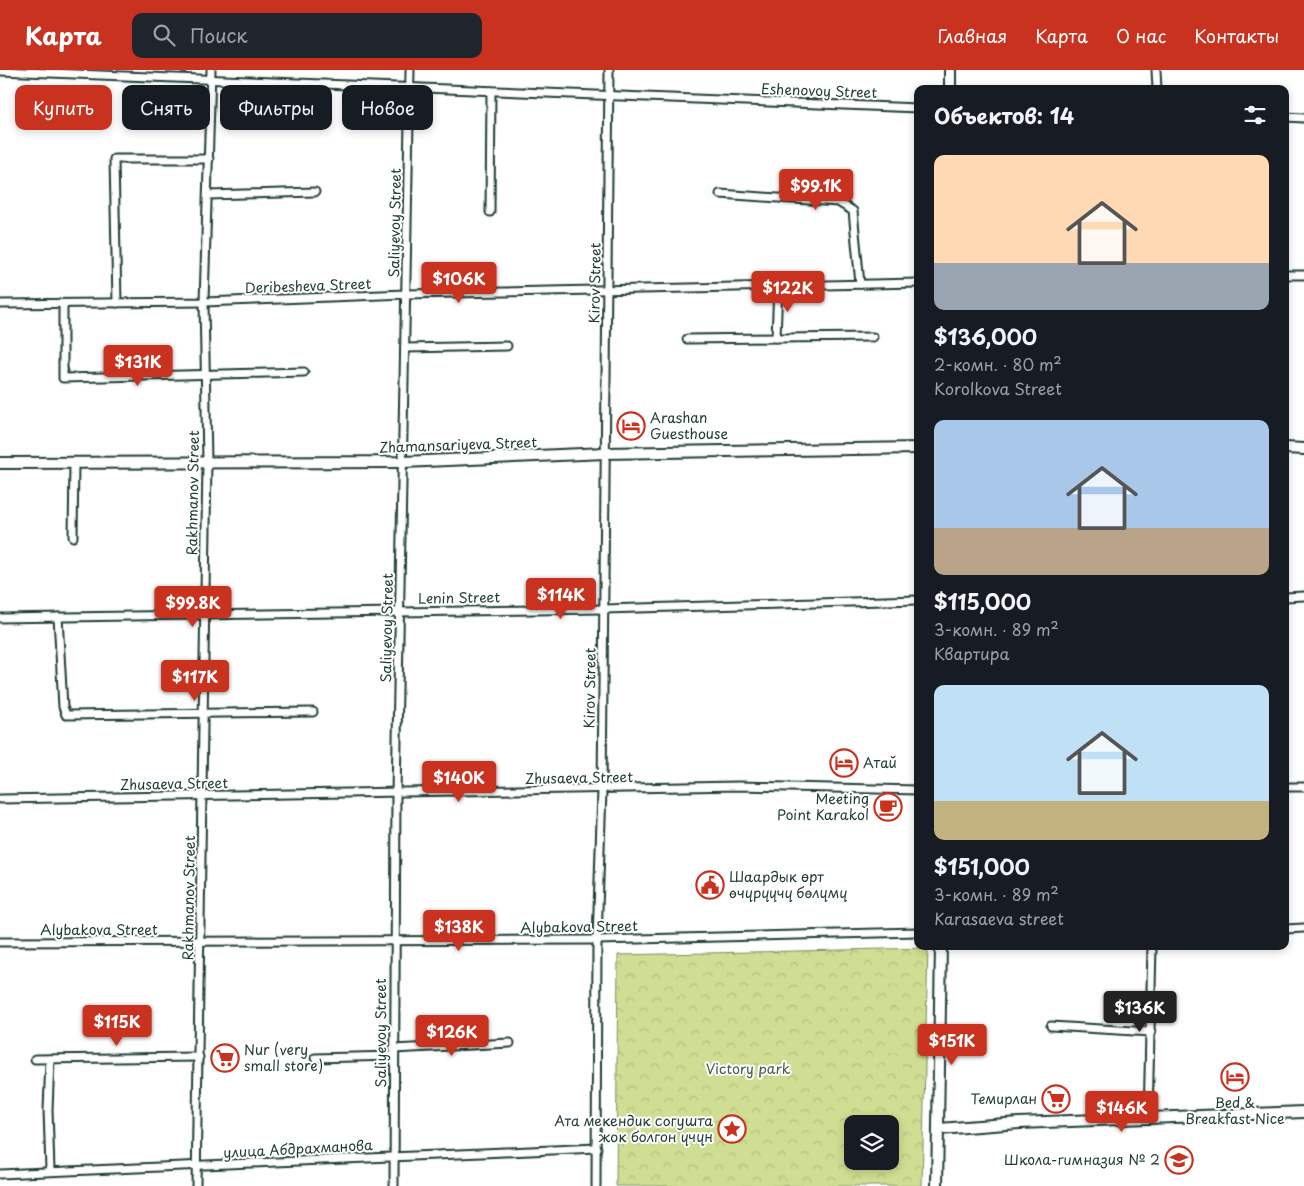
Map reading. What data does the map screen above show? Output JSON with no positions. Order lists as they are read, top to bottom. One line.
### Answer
{"streets":{"street":["Eshenovoy Street","Saliyevoy Street","Kirov Street","Deribesheva Street","Zhamansariyeva Street","Rakhmanov Street","Lenin Street","Zhusaeva Street","Alybakova Street","улица Абдрахманова"]},"crossings":[["Eshenovoy Street","Kirov Street"],["Eshenovoy Street","Rakhmanov Street"],["Saliyevoy Street","Deribesheva Street"],["Saliyevoy Street","Zhamansariyeva Street"],["Saliyevoy Street","Lenin Street"],["Saliyevoy Street","Zhusaeva Street"],["Saliyevoy Street","Alybakova Street"],["Saliyevoy Street","улица Абдрахманова"],["Kirov Street","Deribesheva Street"],["Kirov Street","Zhamansariyeva Street"],["Kirov Street","Lenin Street"],["Kirov Street","Zhusaeva Street"],["Kirov Street","Alybakova Street"],["Kirov Street","улица Абдрахманова"],["Deribesheva Street","Rakhmanov Street"],["Zhamansariyeva Street","Rakhmanov Street"],["Rakhmanov Street","Lenin Street"],["Rakhmanov Street","Zhusaeva Street"],["Rakhmanov Street","Alybakova Street"],["Rakhmanov Street","улица Абдрахманова"]],"parks":["Victory park"],"places":{"hotel":["Arashan Guesthouse","Атай","Bed & Breakfast Nice"],"cafe":["Meeting Point Karakol"],"public building":["Шаардык өрт өчүрүүчү бөлүмү"],"supermarket":["Nur (very small store)","Темирлан"],"place":["Ата мекендик согушта жок болгон үчүн"],"school or university":["Школа-гимназия № 2"]},"page":{"header":"Карта","search":"Поиск","nav":["Главная","Карта","О нас","Контакты"],"chip":["Купить","Снять","Фильтры","Новое"],"heading":"Объектов: 14","list":[{"name":"$136,000","note":"2-комн. · 80 m² · Korolkova Street"},{"name":"$115,000","note":"3-комн. · 89 m² · Квартира"},{"name":"$151,000","note":"3-комн. · 89 m² · Karasaeva street"}],"price":["$99.1K","$106K","$122K","$131K","$114K","$99.8K","$117K","$140K","$138K","$136K","$115K","$126K","$151K","$146K"]}}
